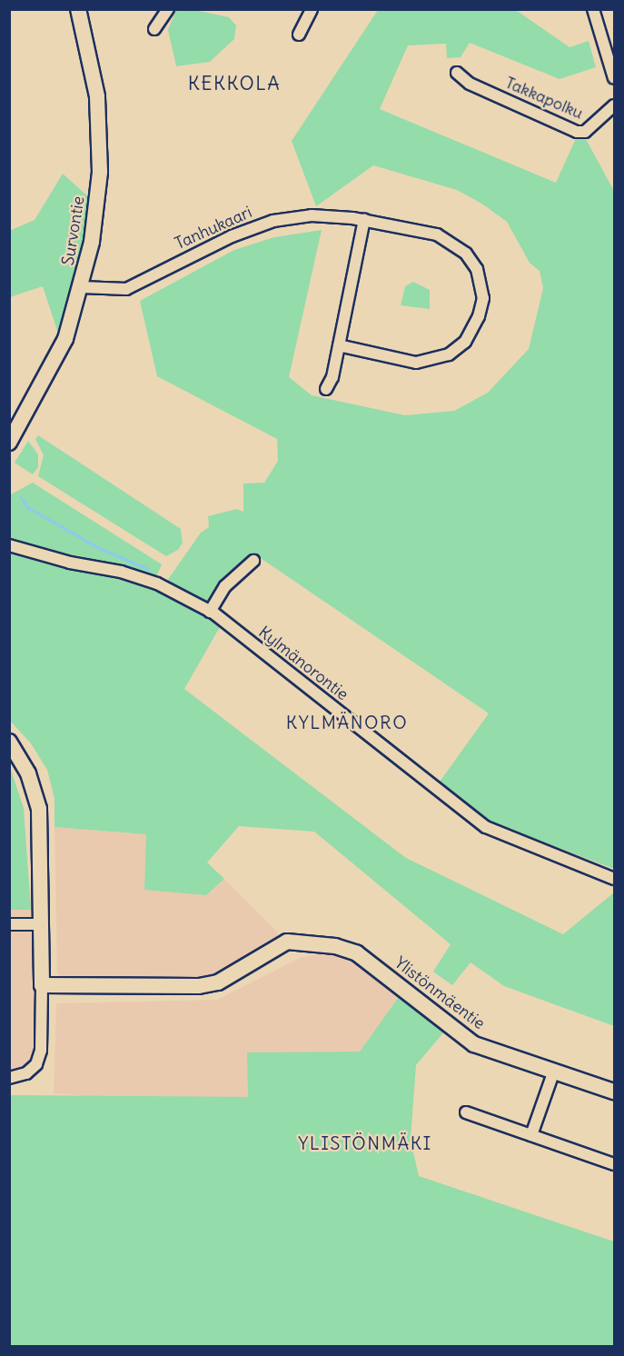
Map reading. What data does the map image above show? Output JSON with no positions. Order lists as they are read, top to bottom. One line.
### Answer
{"streets":{"street":["Takkapolku","Tanhukaari","Survontie","Kylmänorontie","Ylistönmäentie"]},"crossings":[["Tanhukaari","Survontie"]],"districts":["KEKKOLA","KYLMÄNORO","YLISTÖNMÄKI"]}
